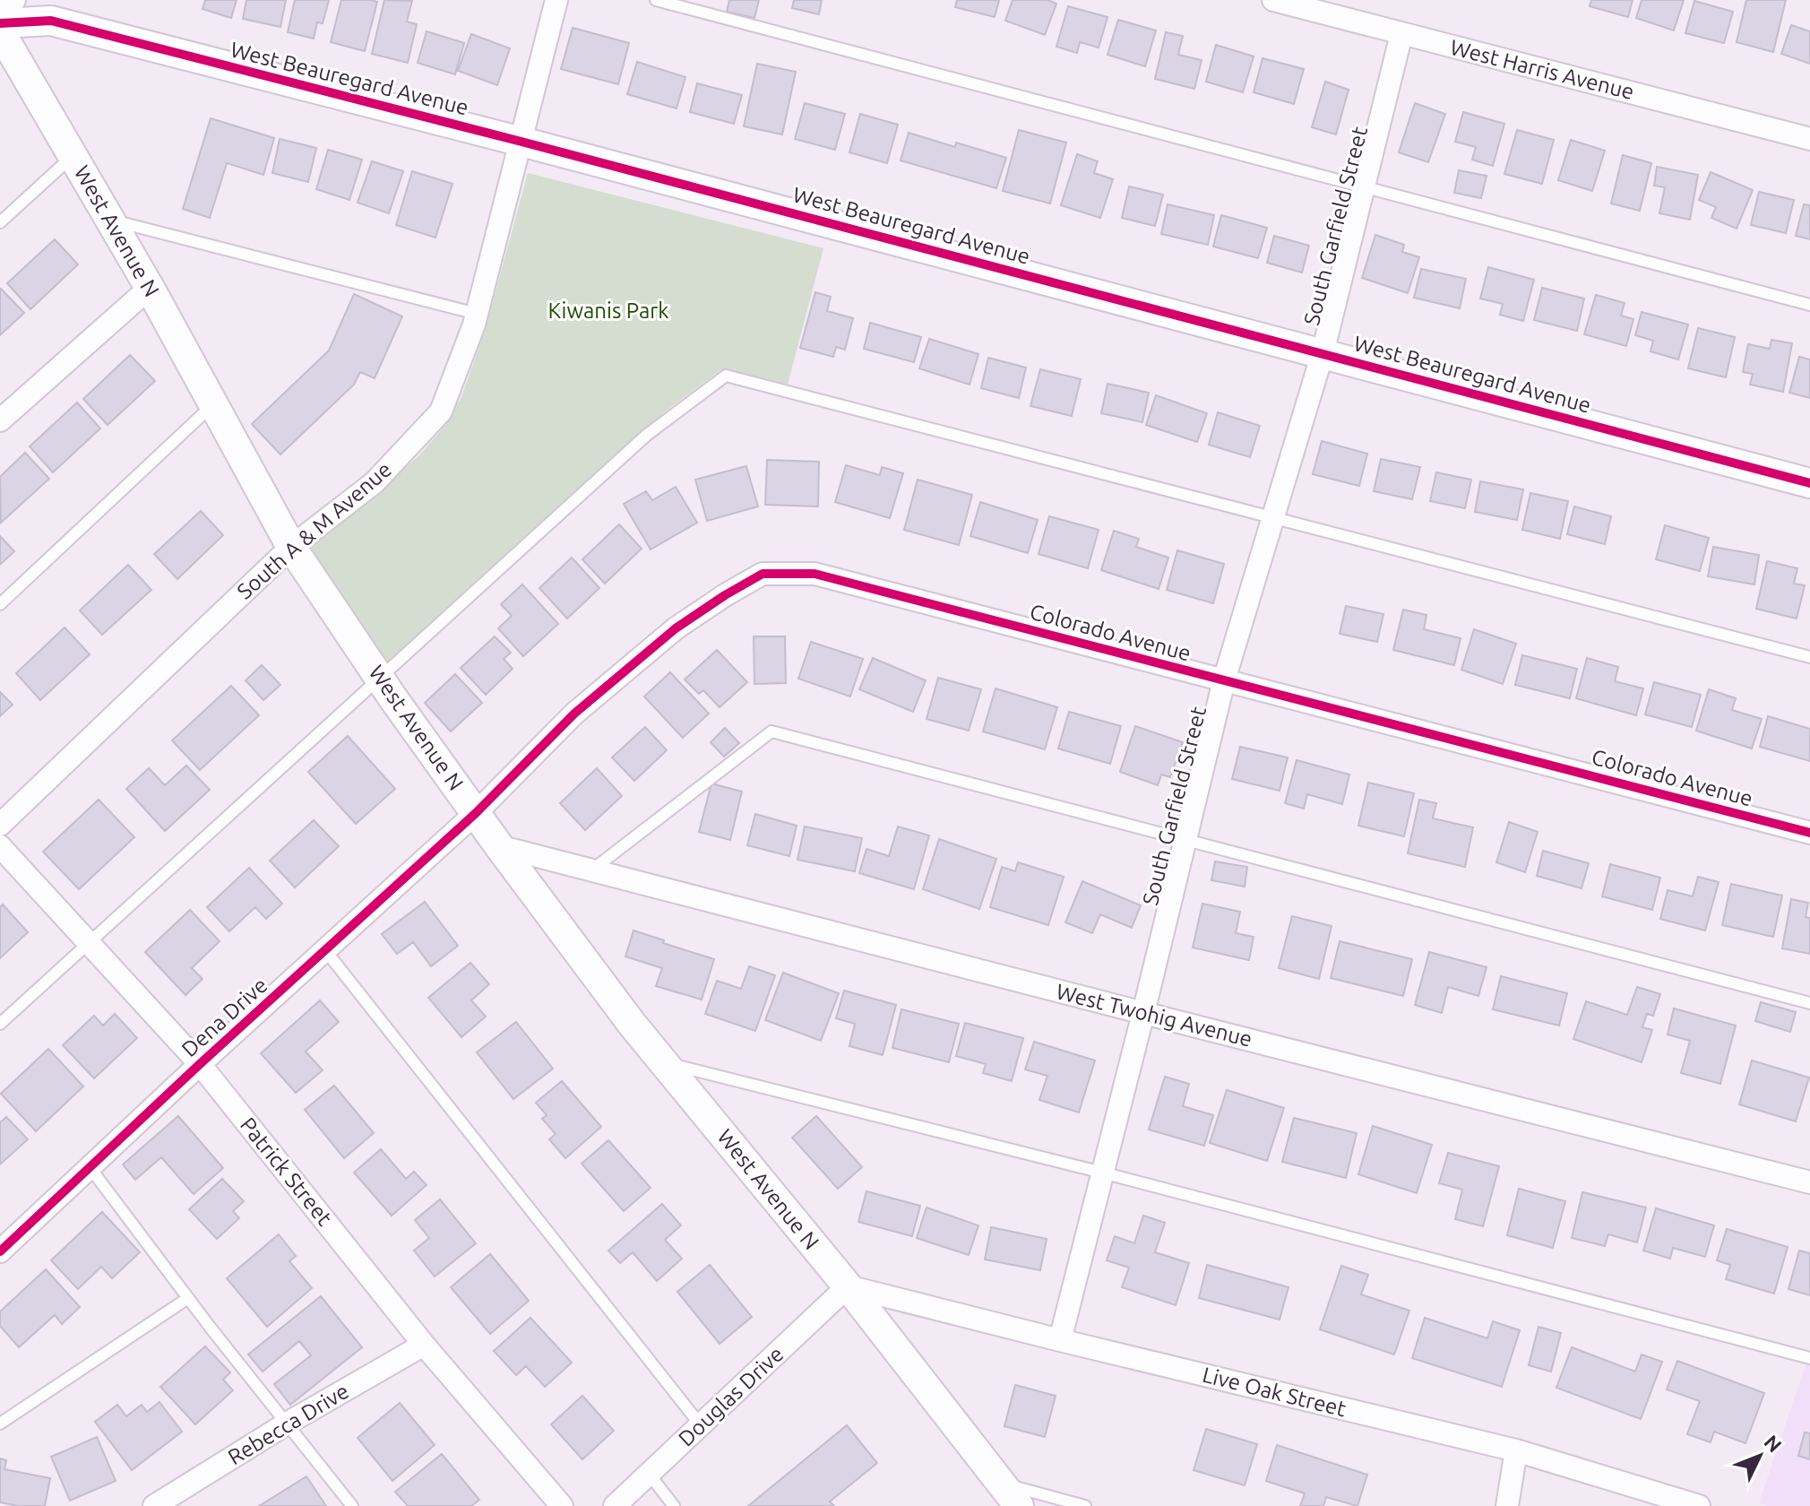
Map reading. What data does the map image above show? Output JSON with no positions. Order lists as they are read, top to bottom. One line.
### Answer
{"streets":{"street":["West Harris Avenue","West Beauregard Avenue","South Garfield Street","West Avenue N","South A & M Avenue","Colorado Avenue","West Twohig Avenue","Dena Drive","Patrick Street","Live Oak Street","Douglas Drive","Rebecca Drive"]},"crossings":[["West Harris Avenue","South Garfield Street"],["West Beauregard Avenue","South Garfield Street"],["West Beauregard Avenue","South A & M Avenue"],["South Garfield Street","Colorado Avenue"],["South Garfield Street","West Twohig Avenue"],["South Garfield Street","Live Oak Street"],["West Avenue N","South A & M Avenue"],["West Avenue N","Colorado Avenue"],["West Avenue N","West Twohig Avenue"],["West Avenue N","Dena Drive"],["West Avenue N","Live Oak Street"],["West Avenue N","Douglas Drive"],["Colorado Avenue","Dena Drive"],["Dena Drive","Patrick Street"],["Patrick Street","Rebecca Drive"],["Live Oak Street","Douglas Drive"]],"parks":["Kiwanis Park"],"north":"top right"}
